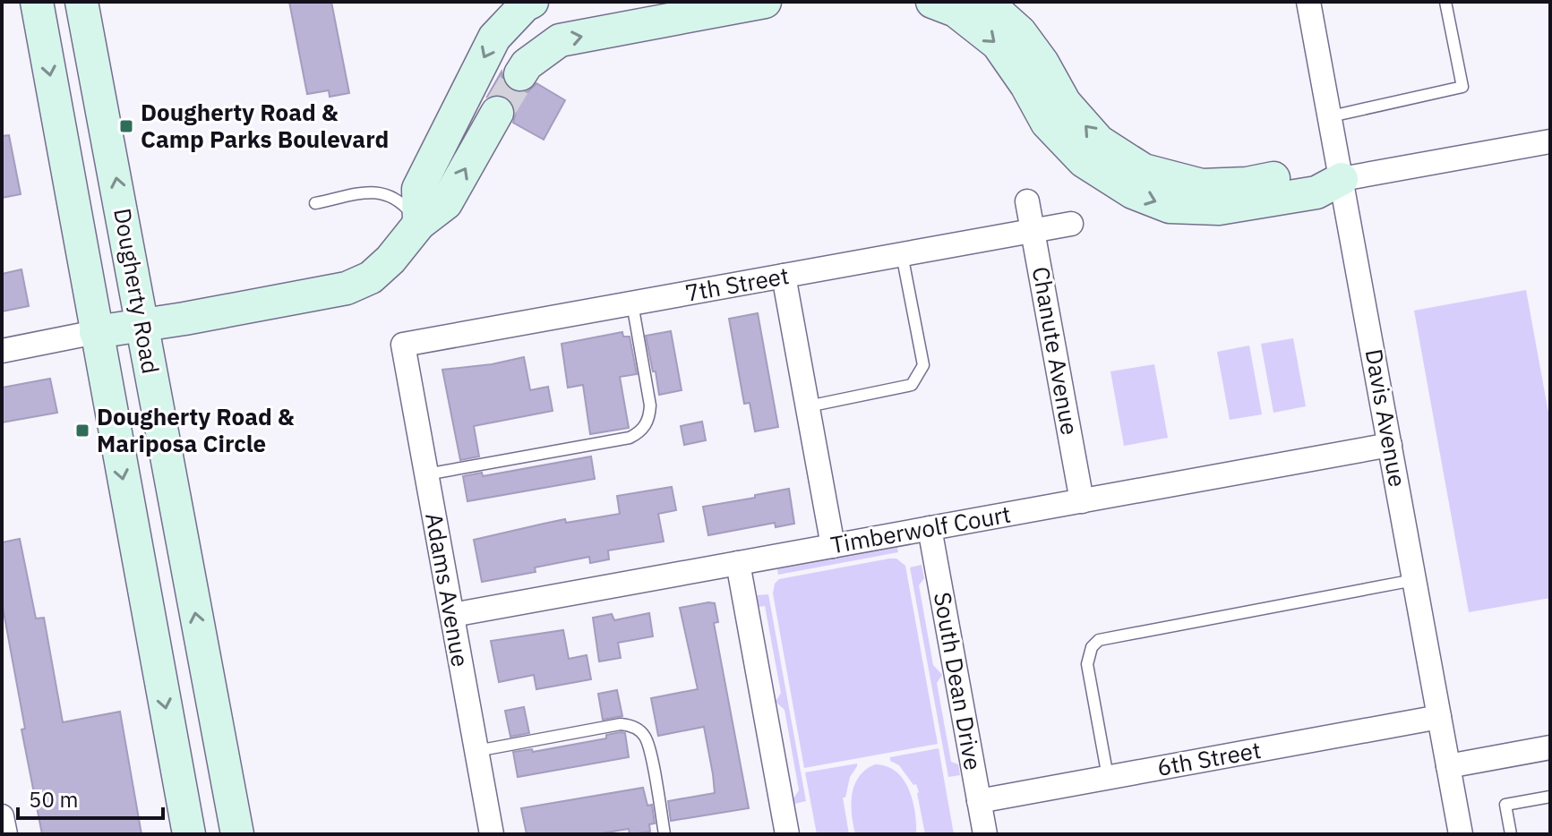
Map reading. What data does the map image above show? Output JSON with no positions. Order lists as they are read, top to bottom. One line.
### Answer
{"streets":{"street":["7th Street","Dougherty Road","Chanute Avenue","Davis Avenue","Timberwolf Court","Adams Avenue","South Dean Drive","6th Street"]},"crossings":[["7th Street","Chanute Avenue"],["7th Street","Adams Avenue"],["Chanute Avenue","Timberwolf Court"],["Davis Avenue","Timberwolf Court"],["Davis Avenue","6th Street"],["Timberwolf Court","Adams Avenue"],["Timberwolf Court","South Dean Drive"],["South Dean Drive","6th Street"]],"places":{"transit":["Dougherty Road & Camp Parks Boulevard","Dougherty Road & Mariposa Circle"]},"scale_bar":"50 m"}
